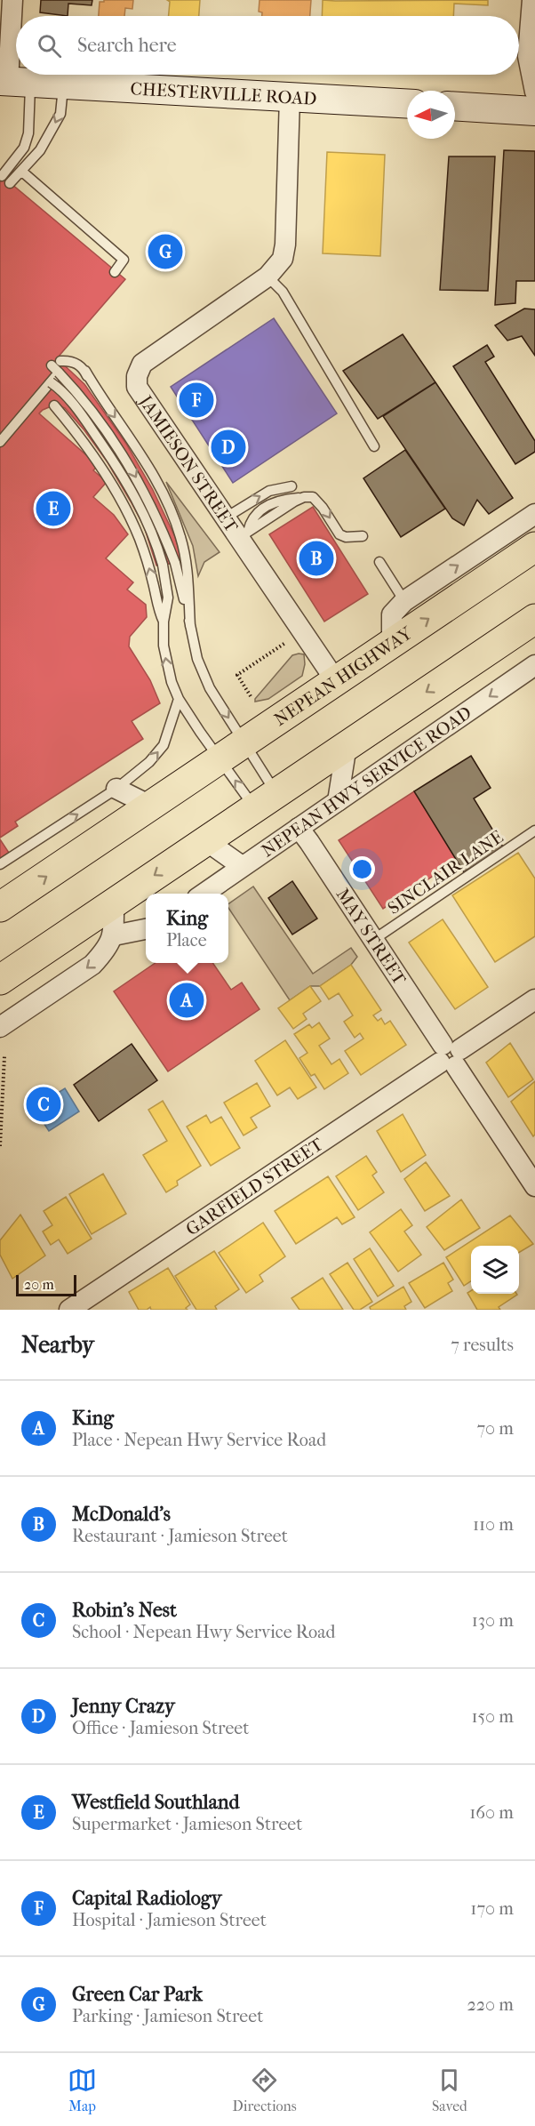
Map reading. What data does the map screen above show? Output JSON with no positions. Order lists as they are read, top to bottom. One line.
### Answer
{"streets":{"highway":["NEPEAN HIGHWAY"],"main road":["CHESTERVILLE ROAD"],"street":["JAMIESON STREET","NEPEAN HWY SERVICE ROAD","MAY STREET","GARFIELD STREET"],"lane":["SINCLAIR LANE"]},"crossings":[["CHESTERVILLE ROAD","JAMIESON STREET"],["JAMIESON STREET","NEPEAN HIGHWAY"],["NEPEAN HWY SERVICE ROAD","MAY STREET"],["SINCLAIR LANE","MAY STREET"],["MAY STREET","GARFIELD STREET"]],"one_way":["NEPEAN HWY SERVICE ROAD"],"scale_bar":"20 m","north":"left","page":{"search":"Search here","pins":["G","F","D","E","B","A","C"],"popup":["King","Place"],"scale":"20 m","heading":["Nearby","7 results"],"list":[{"mark":"A","name":"King","note":"Place · Nepean Hwy Service Road","value":"70 m"},{"mark":"B","name":"McDonald's","note":"Restaurant · Jamieson Street","value":"110 m"},{"mark":"C","name":"Robin's Nest","note":"School · Nepean Hwy Service Road","value":"130 m"},{"mark":"D","name":"Jenny Crazy","note":"Office · Jamieson Street","value":"150 m"},{"mark":"E","name":"Westfield Southland","note":"Supermarket · Jamieson Street","value":"160 m"},{"mark":"F","name":"Capital Radiology","note":"Hospital · Jamieson Street","value":"170 m"},{"mark":"G","name":"Green Car Park","note":"Parking · Jamieson Street","value":"220 m"}],"nav":["Map","Directions","Saved"]}}
